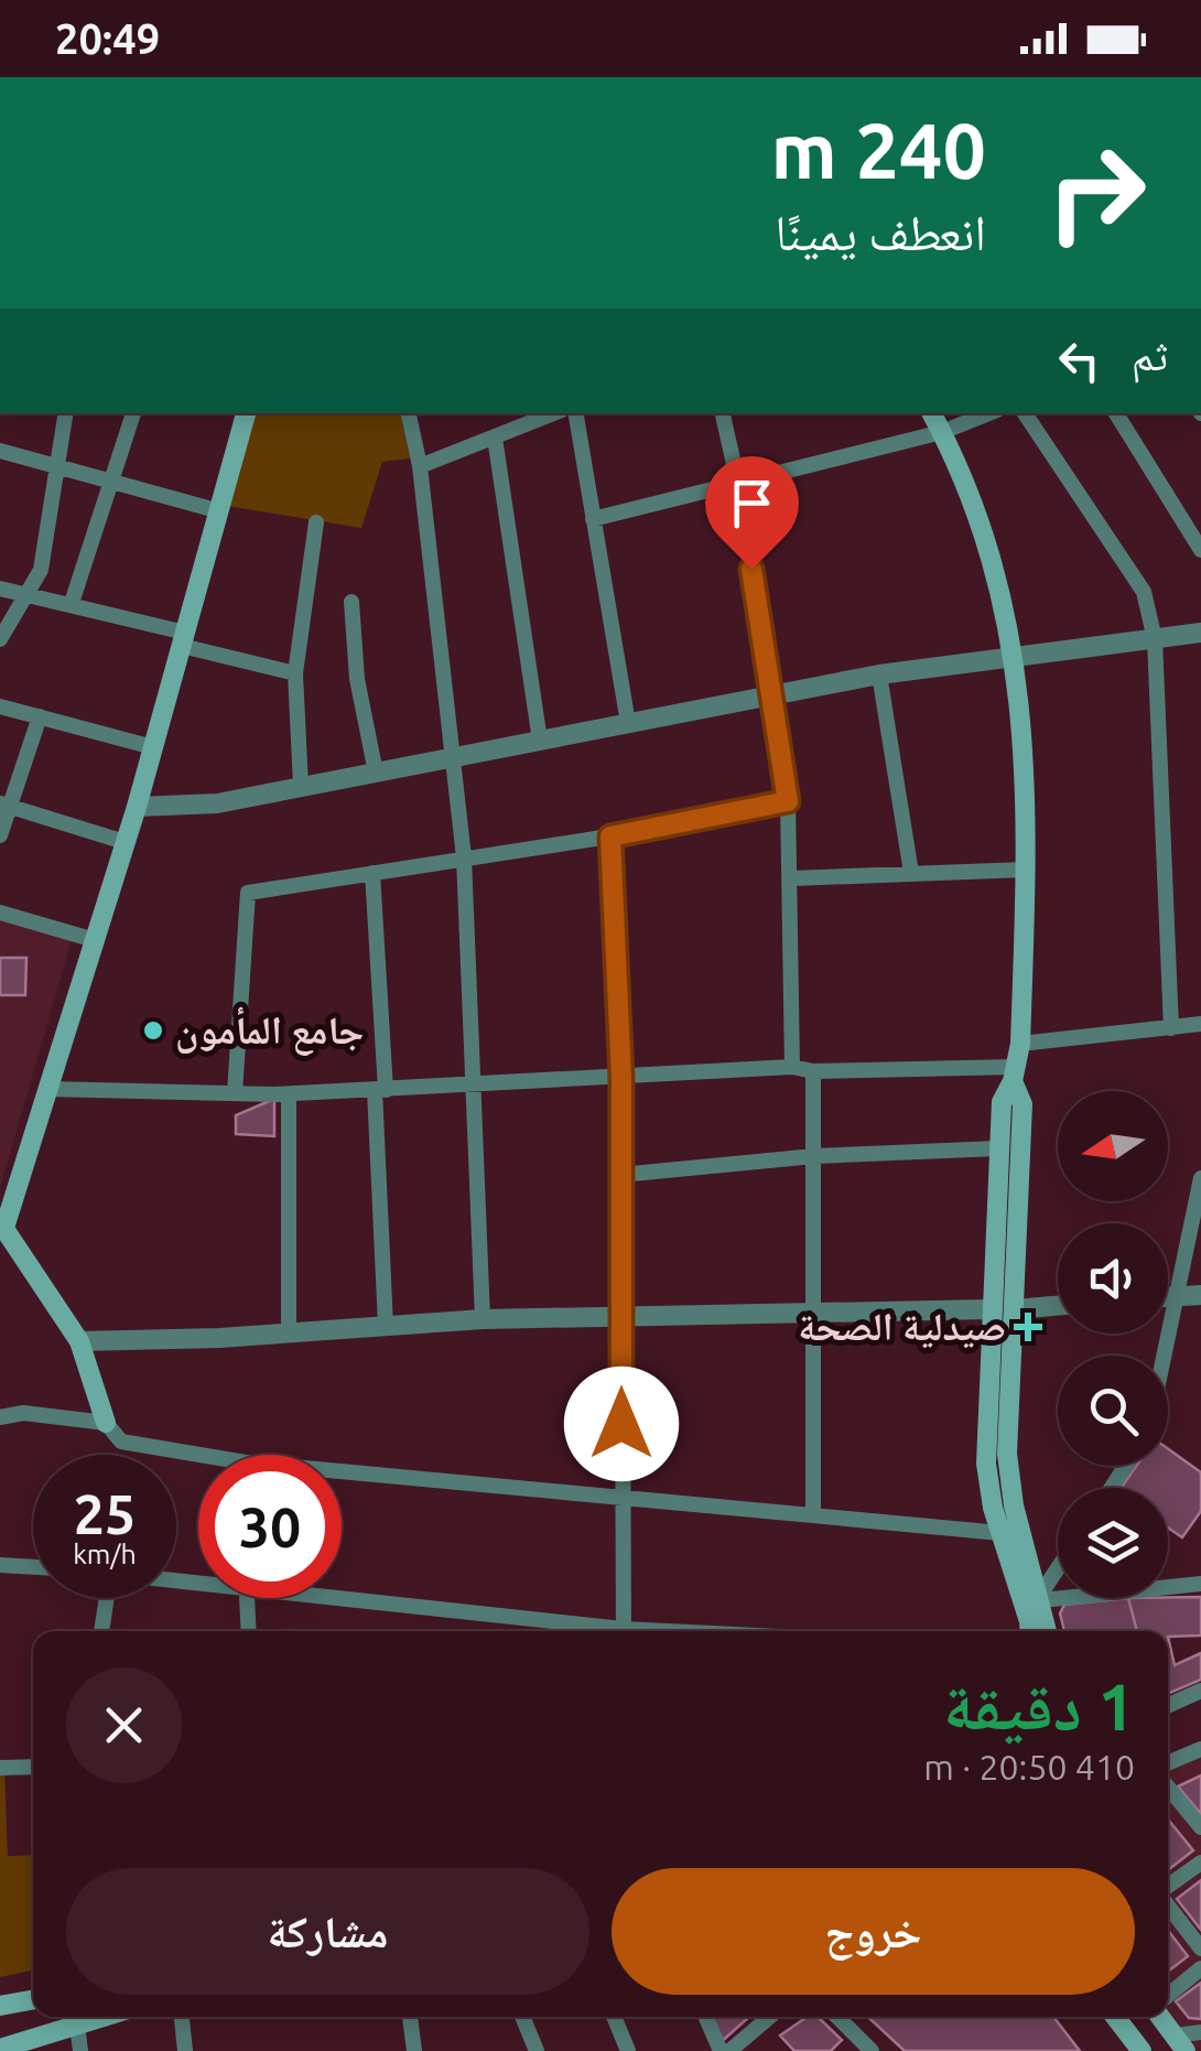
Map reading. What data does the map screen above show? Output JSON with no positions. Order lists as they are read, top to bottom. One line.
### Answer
{"places":{"other":["جامع المأمون"],"health":["صيدلية الصحة"]},"north":"left","page":{"status":"20:49","turn":["240 m","انعطف يمينًا"],"then":"ثم","speed":"25 km/h","limit":"30","heading":["1 دقيقة","410 m · 20:50"],"buttons":["خروج","مشاركة"]}}
